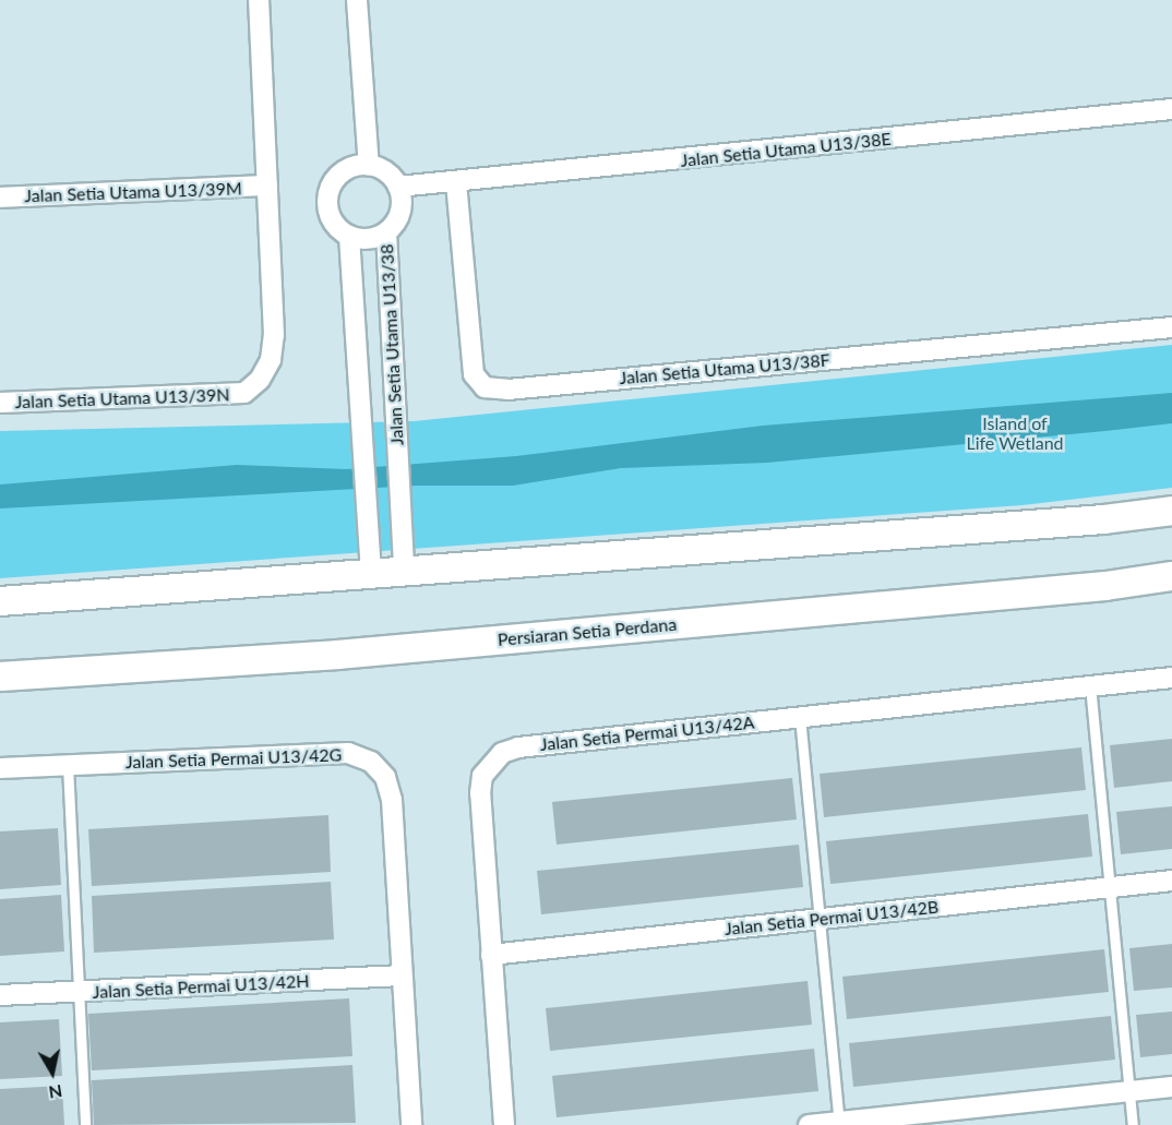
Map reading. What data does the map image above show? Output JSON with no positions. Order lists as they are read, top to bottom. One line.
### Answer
{"streets":{"main road":["Persiaran Setia Perdana"],"street":["Jalan Setia Utama U13/38E","Jalan Setia Utama U13/39M","Jalan Setia Utama U13/38","Jalan Setia Utama U13/38F","Jalan Setia Utama U13/39N","Jalan Setia Permai U13/42A","Jalan Setia Permai U13/42G","Jalan Setia Permai U13/42B","Jalan Setia Permai U13/42H"]},"crossings":[["Jalan Setia Utama U13/38E","Jalan Setia Utama U13/38"],["Jalan Setia Utama U13/38E","Jalan Setia Utama U13/38F"],["Jalan Setia Utama U13/39M","Jalan Setia Utama U13/39N"],["Jalan Setia Permai U13/42A","Jalan Setia Permai U13/42B"],["Jalan Setia Permai U13/42G","Jalan Setia Permai U13/42H"]],"parks":["Island of Life Wetland"],"north":"bottom"}
